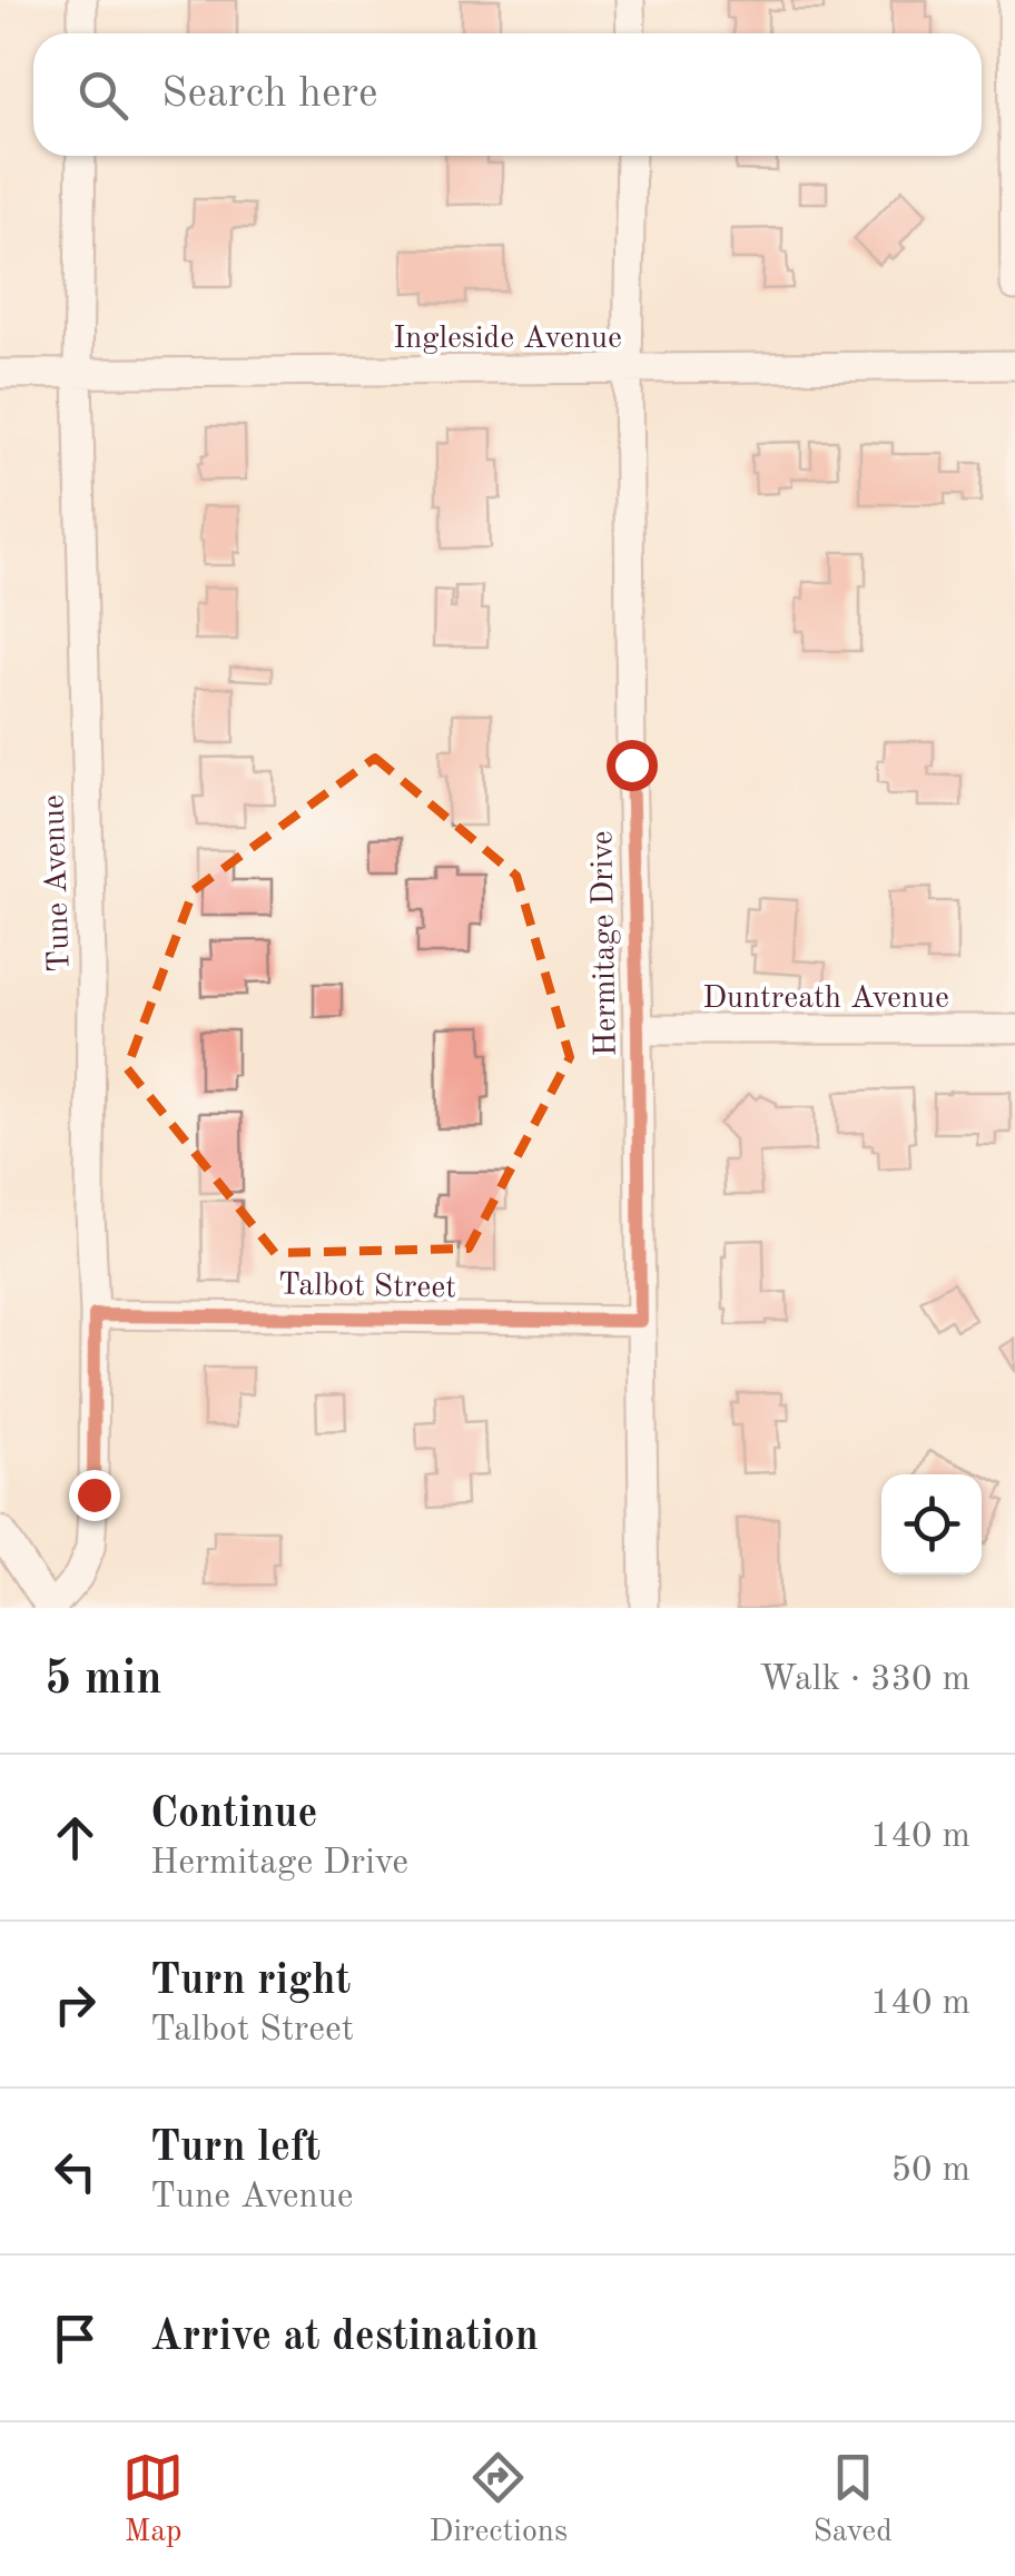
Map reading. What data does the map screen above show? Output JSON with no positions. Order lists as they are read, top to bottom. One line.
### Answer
{"streets":{"street":["Ingleside Avenue","Tune Avenue","Hermitage Drive","Duntreath Avenue","Talbot Street"]},"crossings":[["Ingleside Avenue","Tune Avenue"],["Ingleside Avenue","Hermitage Drive"],["Tune Avenue","Talbot Street"],["Hermitage Drive","Duntreath Avenue"],["Hermitage Drive","Talbot Street"]],"page":{"search":"Search here","heading":["5 min","Walk · 330 m"],"list":[["Continue","Hermitage Drive","140 m"],["Turn right","Talbot Street","140 m"],["Turn left","Tune Avenue","50 m"],"Arrive at destination"],"nav":["Map","Directions","Saved"]}}
